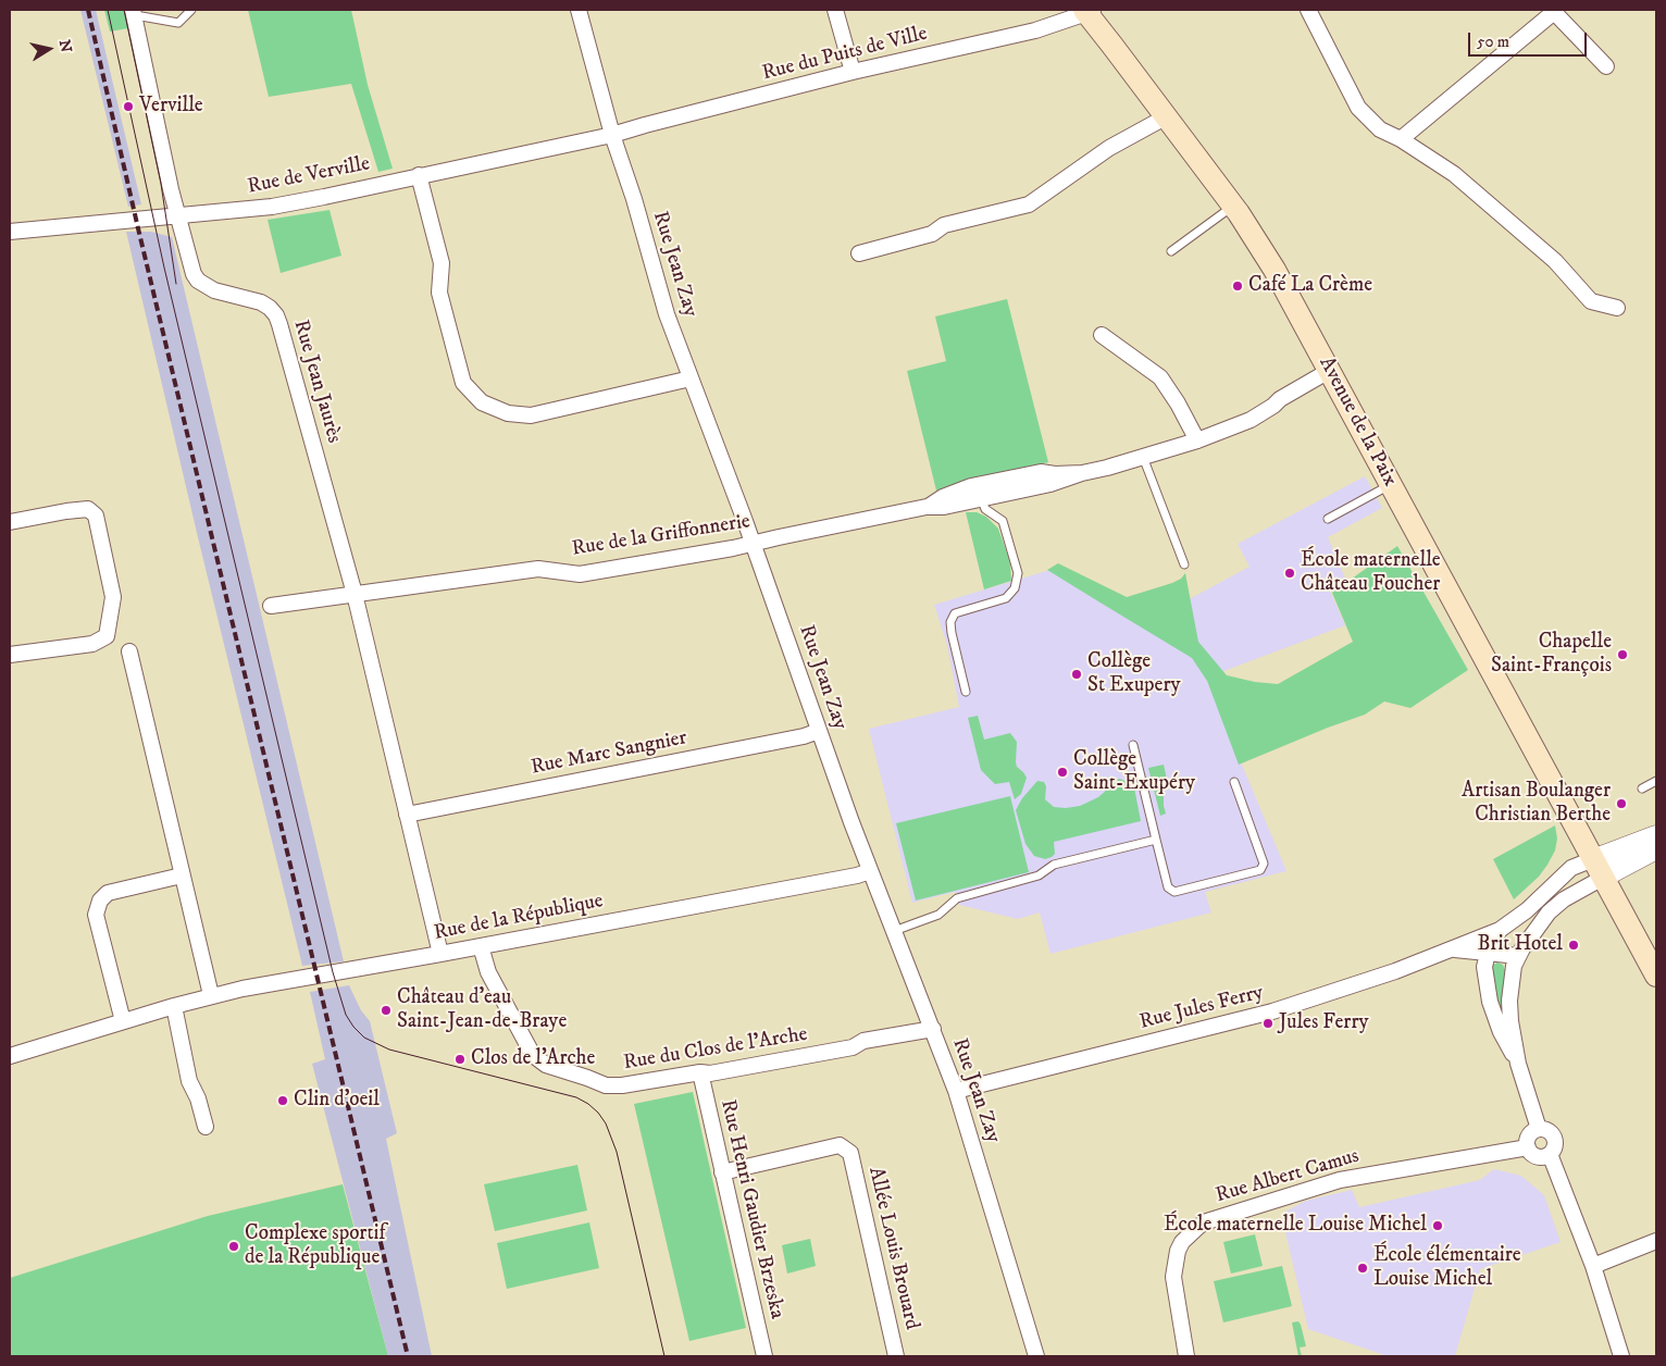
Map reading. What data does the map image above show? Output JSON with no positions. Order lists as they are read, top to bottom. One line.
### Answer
{"streets":{"main road":["Avenue de la Paix"],"street":["Rue du Puits de Ville","Rue de Verville","Rue Jean Zay","Rue Jean Jaurès","Rue de la Griffonnerie","Rue Marc Sangnier","Rue de la République","Rue Jules Ferry","Rue du Clos de l'Arche","Rue Albert Camus","Rue Henri Gaudier Brzeska","Allée Louis Brouard"]},"crossings":[["Rue du Puits de Ville","Rue de Verville"],["Rue du Puits de Ville","Rue Jean Zay"],["Rue du Puits de Ville","Avenue de la Paix"],["Rue de Verville","Rue Jean Zay"],["Rue de Verville","Rue Jean Jaurès"],["Rue Jean Zay","Rue de la Griffonnerie"],["Rue Jean Zay","Rue Marc Sangnier"],["Rue Jean Zay","Rue de la République"],["Rue Jean Zay","Rue Jules Ferry"],["Rue Jean Zay","Rue du Clos de l'Arche"],["Rue Jean Jaurès","Rue de la Griffonnerie"],["Rue Jean Jaurès","Rue Marc Sangnier"],["Rue Jean Jaurès","Rue de la République"],["Avenue de la Paix","Rue de la Griffonnerie"],["Rue de la République","Rue du Clos de l'Arche"],["Rue du Clos de l'Arche","Rue Henri Gaudier Brzeska"],["Rue Henri Gaudier Brzeska","Allée Louis Brouard"]],"places":["Verville","Café La Crème","École maternelle Château Foucher","Chapelle Saint-François","Collège St Exupery","Collège Saint-Exupéry","Artisan Boulanger Christian Berthe","Brit Hotel","Château d'eau Saint-Jean-de-Braye","Jules Ferry","Clos de l'Arche","Clin d'oeil","École maternelle Louise Michel","Complexe sportif de la République","École élémentaire Louise Michel"],"scale_bar":"50 m","north":"right"}
